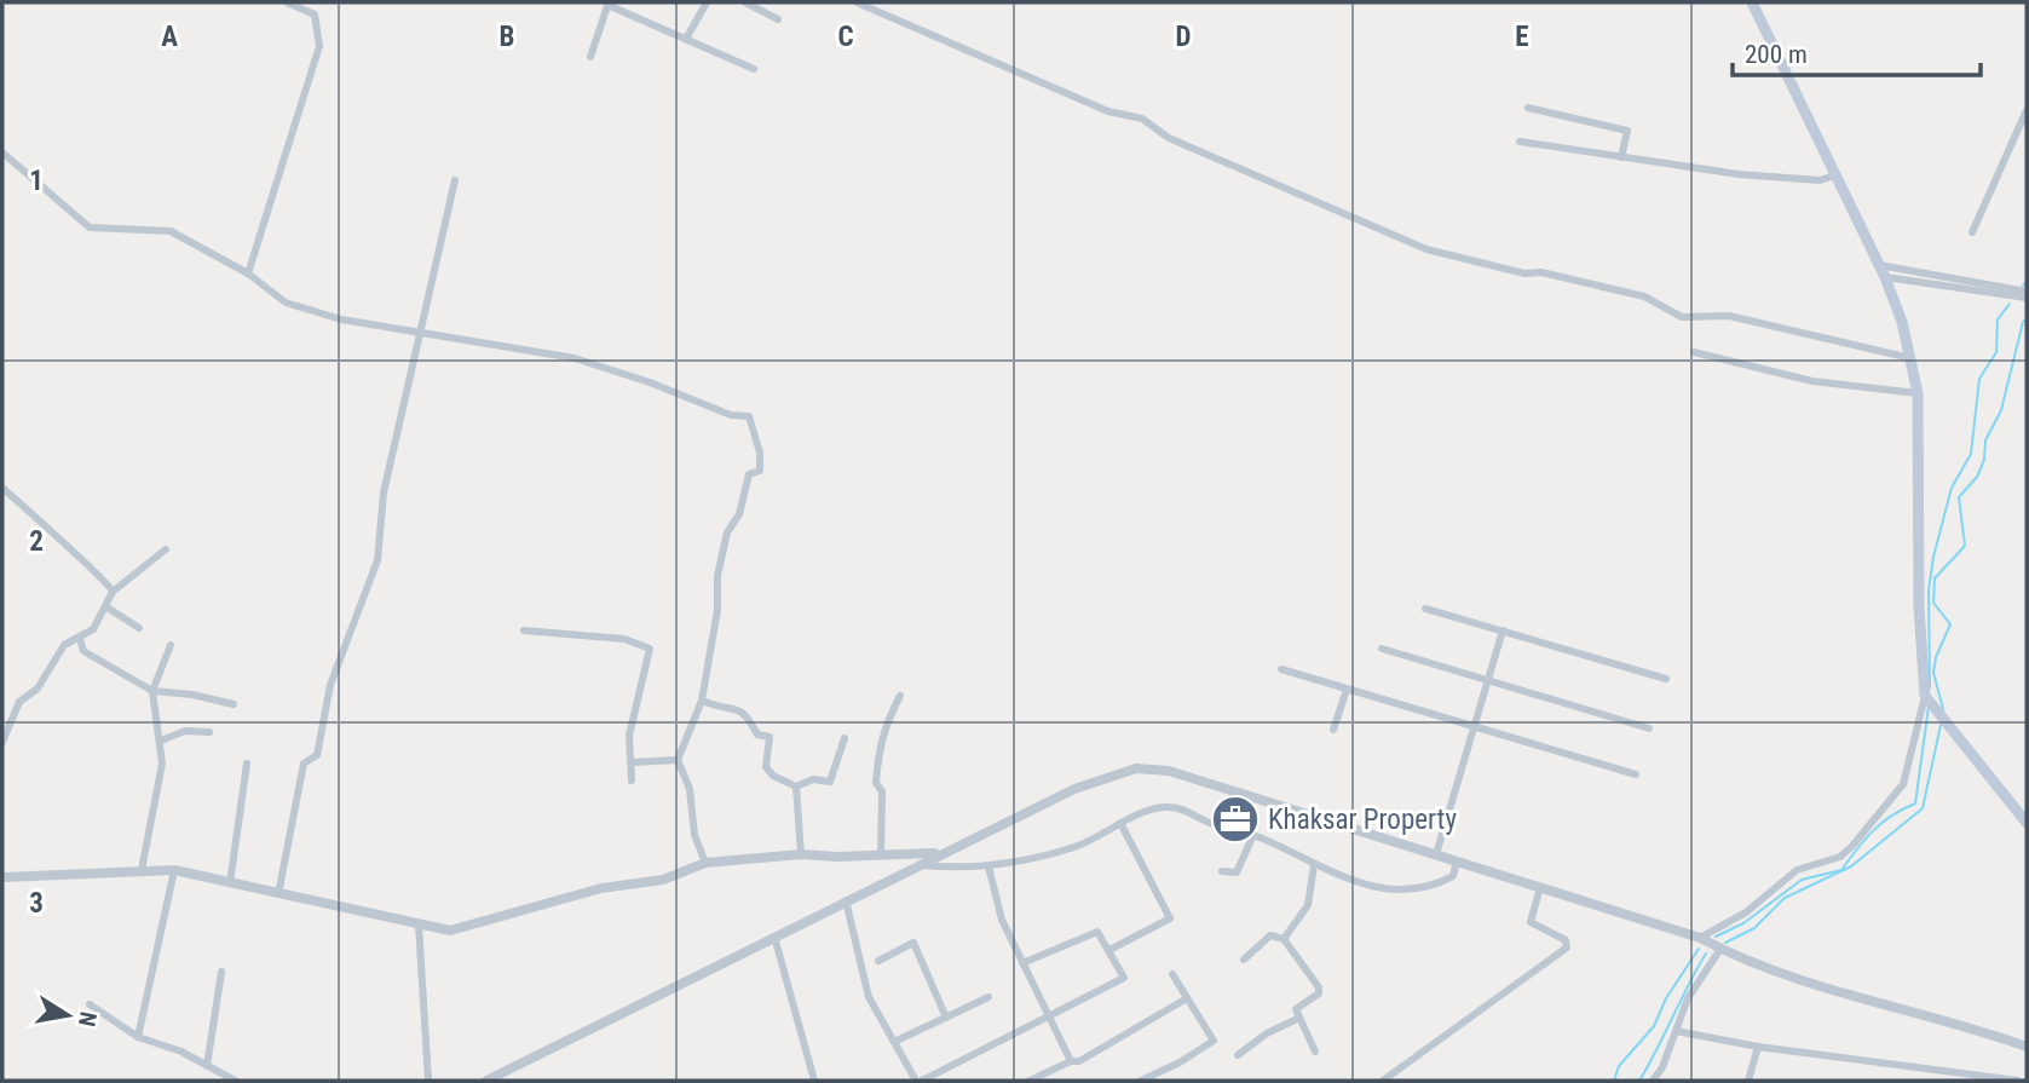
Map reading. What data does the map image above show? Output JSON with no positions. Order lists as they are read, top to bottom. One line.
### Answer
{"places":{"office":["Khaksar Property"]},"scale_bar":"200 m","north":"right","grid":{"columns":["A","B","C","D","E"],"rows":["1","2","3"]}}
